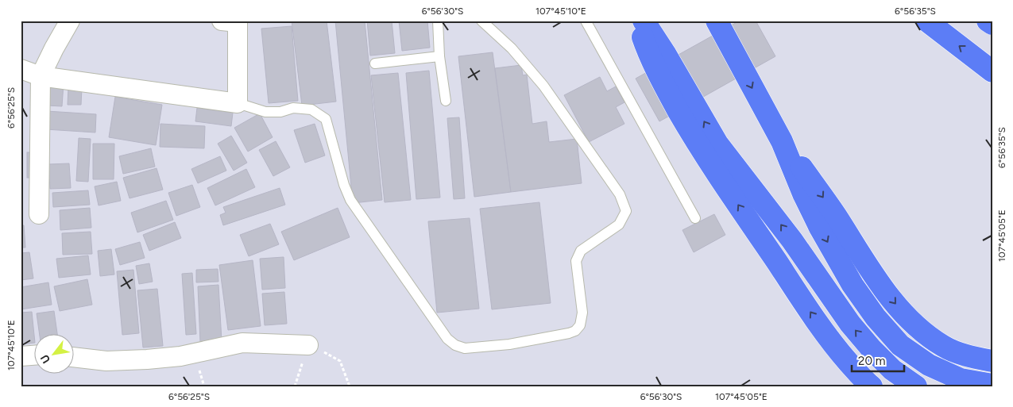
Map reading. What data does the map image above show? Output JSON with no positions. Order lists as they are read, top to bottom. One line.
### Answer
{"scale_bar":"20 m","north":"bottom left","coordinates":["6°56'30\"S","107°45'10\"E","6°56'35\"S","6°56'25\"S","107°45'05\"E"]}
